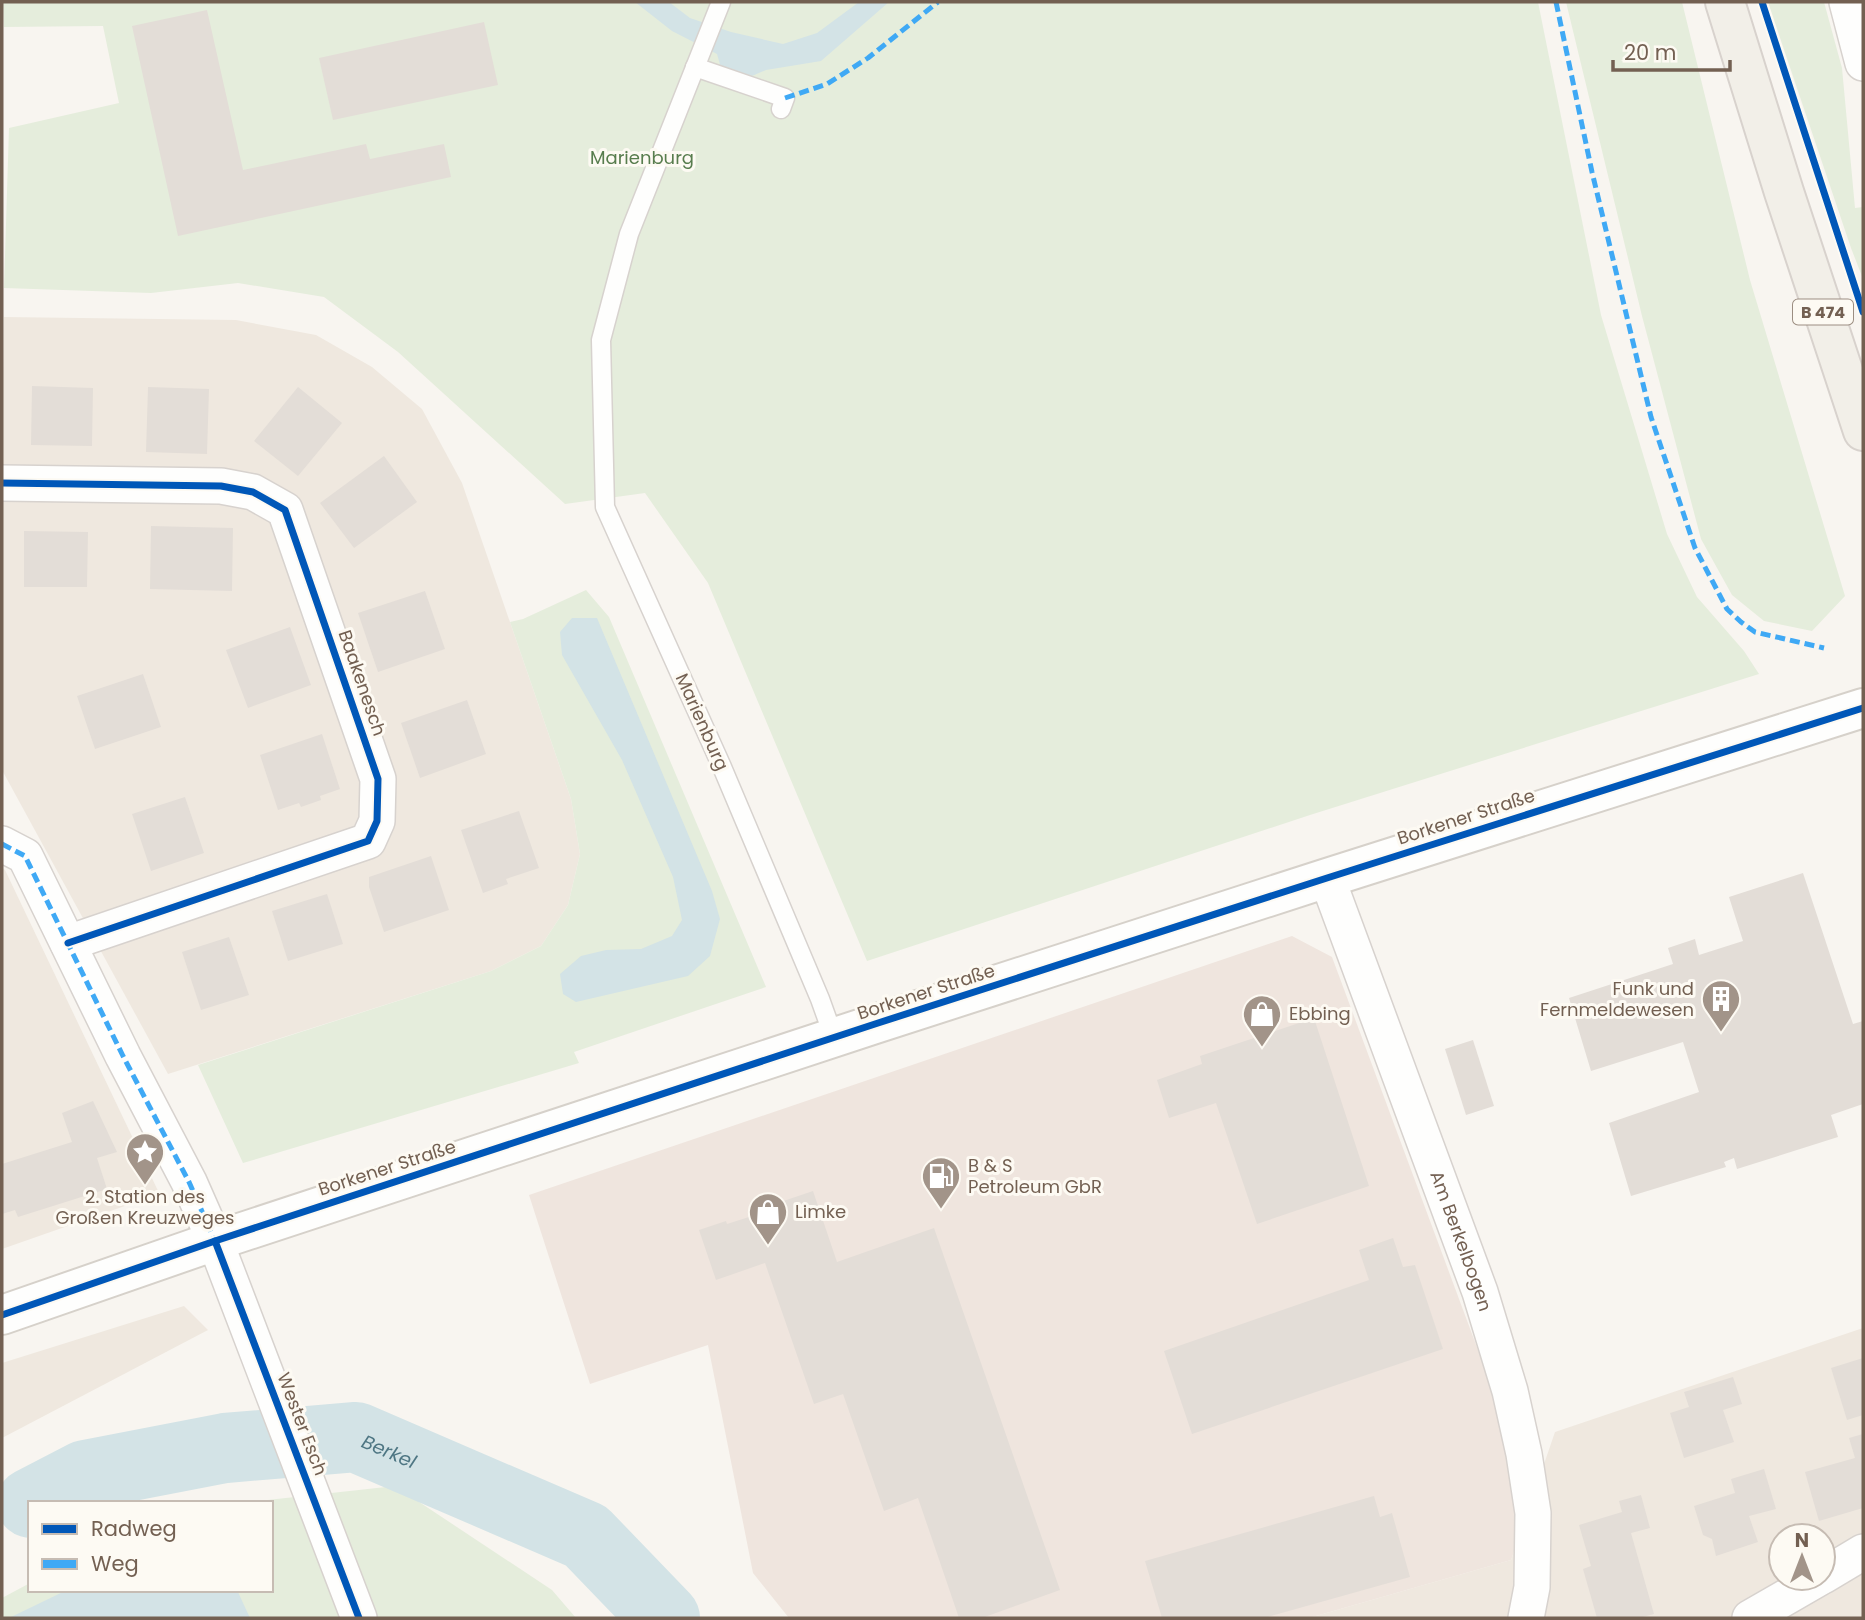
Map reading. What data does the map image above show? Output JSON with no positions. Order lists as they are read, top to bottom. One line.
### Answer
{"streets":{"main road":["B 474"],"street":["Baakenesch","Borkener Straße","Am Berkelbogen","Wester Esch"],"lane":["Marienburg"]},"crossings":[["Marienburg","Borkener Straße"],["Borkener Straße","Am Berkelbogen"],["Borkener Straße","Wester Esch"]],"water":["Berkel"],"parks":["Marienburg"],"places":{"building":["Funk und Fernmeldewesen"],"shop":["Ebbing","Limke"],"place":["2. Station des Großen Kreuzweges"],"fuel station":["B & S Petroleum GbR"]},"legend":["Radweg","Weg"],"scale_bar":"20 m","north":"top"}
